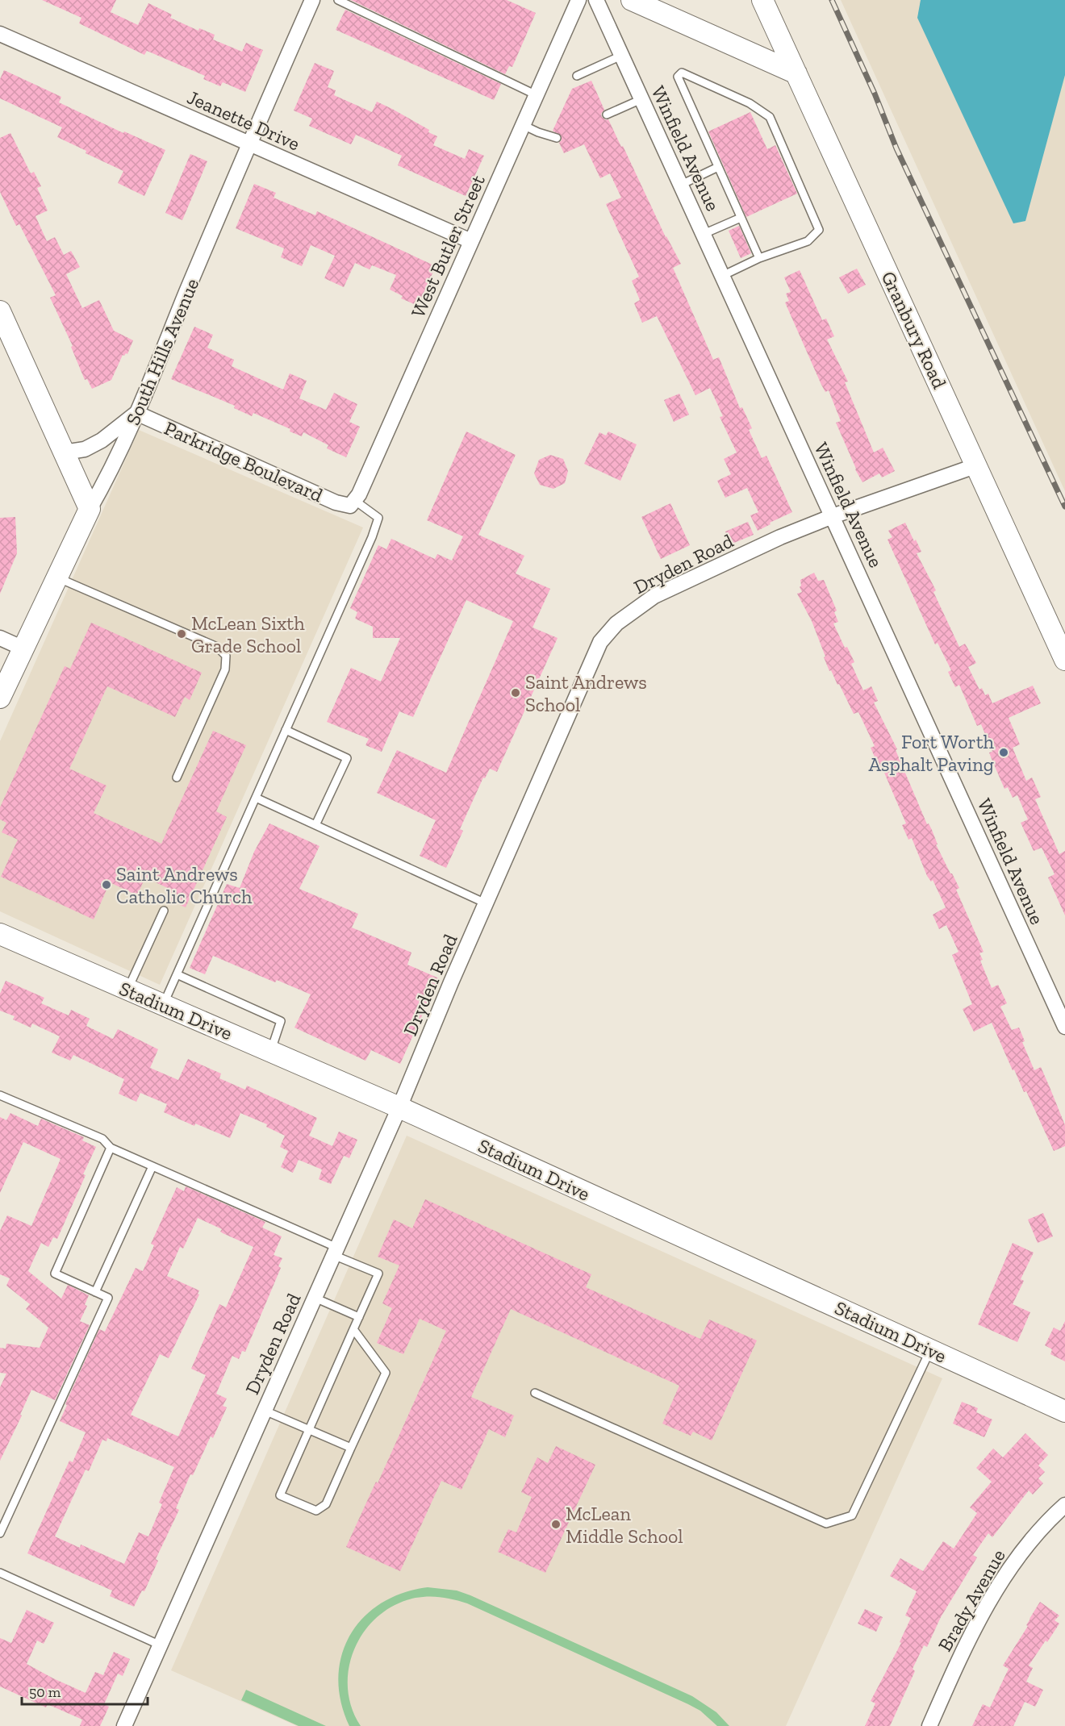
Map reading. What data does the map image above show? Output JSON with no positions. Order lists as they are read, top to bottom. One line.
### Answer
{"streets":{"street":["Jeanette Drive","Winfield Avenue","West Butler Street","Granbury Road","South Hills Avenue","Parkridge Boulevard","Dryden Road","Stadium Drive","Brady Avenue"]},"crossings":[["Jeanette Drive","West Butler Street"],["Jeanette Drive","South Hills Avenue"],["Winfield Avenue","Dryden Road"],["West Butler Street","Parkridge Boulevard"],["Granbury Road","Dryden Road"],["South Hills Avenue","Parkridge Boulevard"],["Dryden Road","Stadium Drive"]],"places":["McLean Sixth Grade School","Saint Andrews School","Fort Worth Asphalt Paving","Saint Andrews Catholic Church","McLean Middle School"],"scale_bar":"50 m"}
